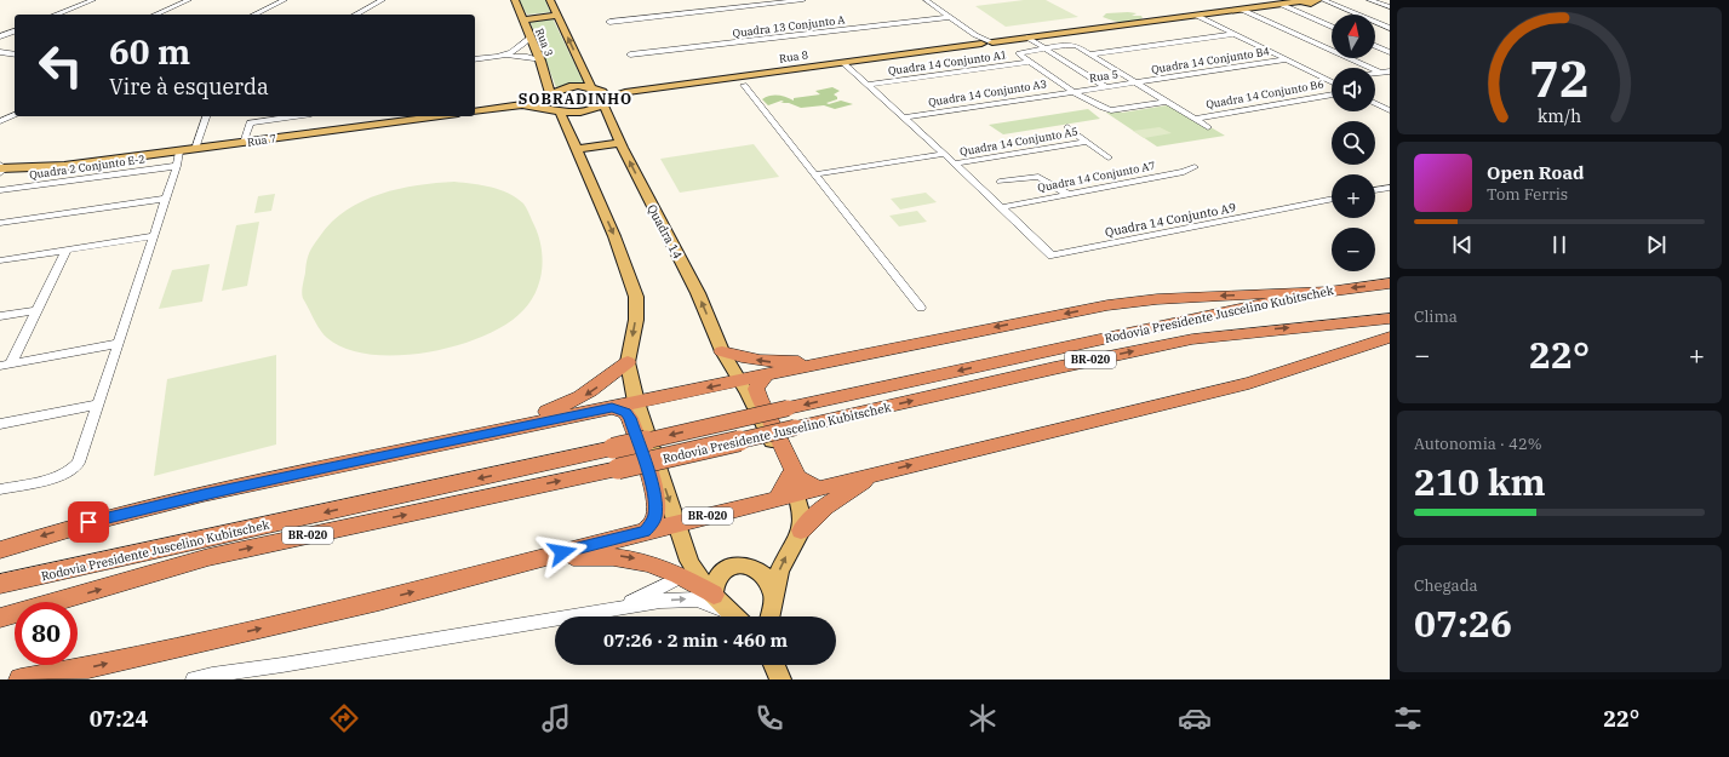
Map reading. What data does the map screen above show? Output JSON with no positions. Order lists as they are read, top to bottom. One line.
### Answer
{"streets":{"highway":["Rodovia Presidente Juscelino Kubitschek","BR-020"],"main road":["Rua 3","Rua 8","Rua 7","Quadra 14"],"street":["Quadra 13 Conjunto A","Quadra 14 Conjunto B4","Quadra 14 Conjunto A1","Rua 5","Quadra 14 Conjunto A3","Quadra 14 Conjunto B6","Quadra 14 Conjunto A5","Quadra 2 Conjunto E-2","Quadra 14 Conjunto A7","Quadra 14 Conjunto A9"]},"crossings":[["Rua 3","Rua 8"],["Rua 3","Quadra 14"],["Rua 8","Quadra 14"],["Quadra 14 Conjunto B4","Rua 5"],["Rua 5","Quadra 14 Conjunto A3"],["Quadra 14 Conjunto A7","Quadra 14 Conjunto A9"],["Quadra 14","BR-020"],["Rodovia Presidente Juscelino Kubitschek","BR-020"]],"one_way":["Quadra 14"],"districts":["SOBRADINHO"],"north":"top","page":{"map_buttons":["+","−"],"turn":["60 m","Vire à esquerda"],"song":["Open Road","Tom Ferris"],"tile":["Clima",["Autonomia · 42%","210 km"],["Chegada","07:26"]],"heat":["−","22°","+"],"limit":"80","trip":"07:26 · 2 min · 460 m","tabs":["07:24","22°"],"gauge":["72","km/h"]}}
